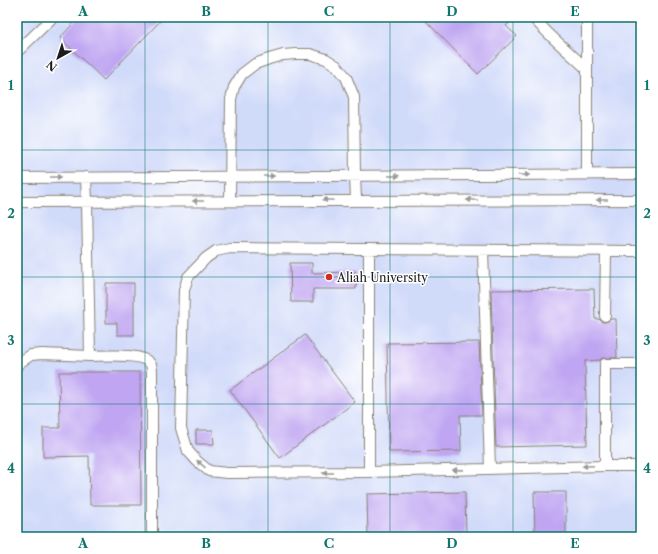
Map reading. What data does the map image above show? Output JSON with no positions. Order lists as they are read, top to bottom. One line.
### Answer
{"places":["Aliah University"],"north":"bottom left","grid":{"columns":["A","B","C","D","E"],"rows":["1","2","3","4"]}}
